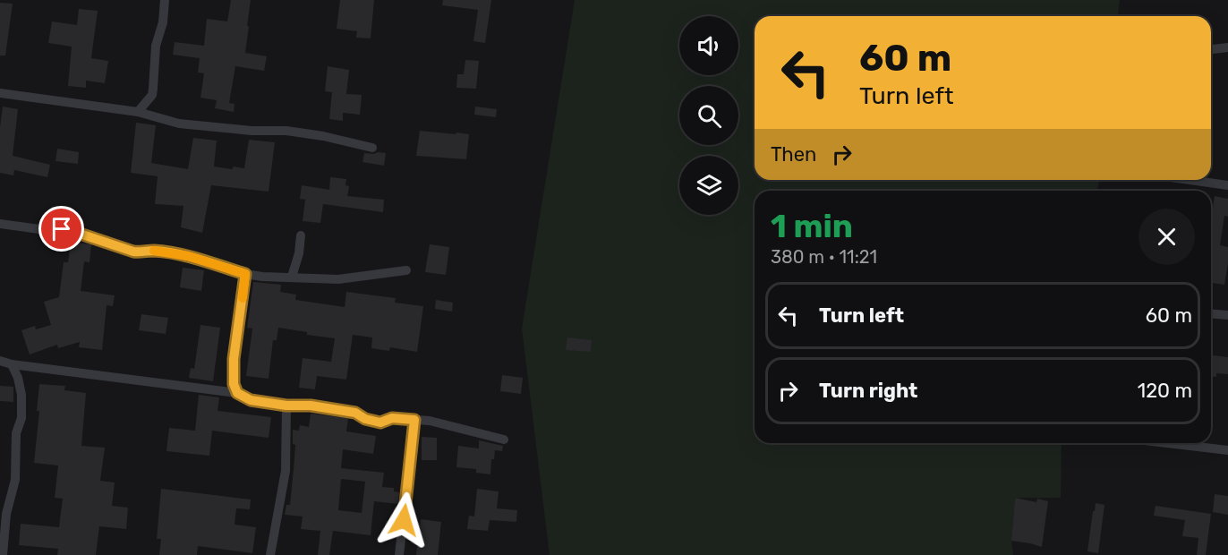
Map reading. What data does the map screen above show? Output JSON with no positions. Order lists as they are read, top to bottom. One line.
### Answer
{"page":{"turn":["60 m","Turn left"],"then":"Then","heading":["1 min","380 m · 11:21"],"list":[{"name":"Turn left","value":"60 m"},{"name":"Turn right","value":"120 m"}]}}
